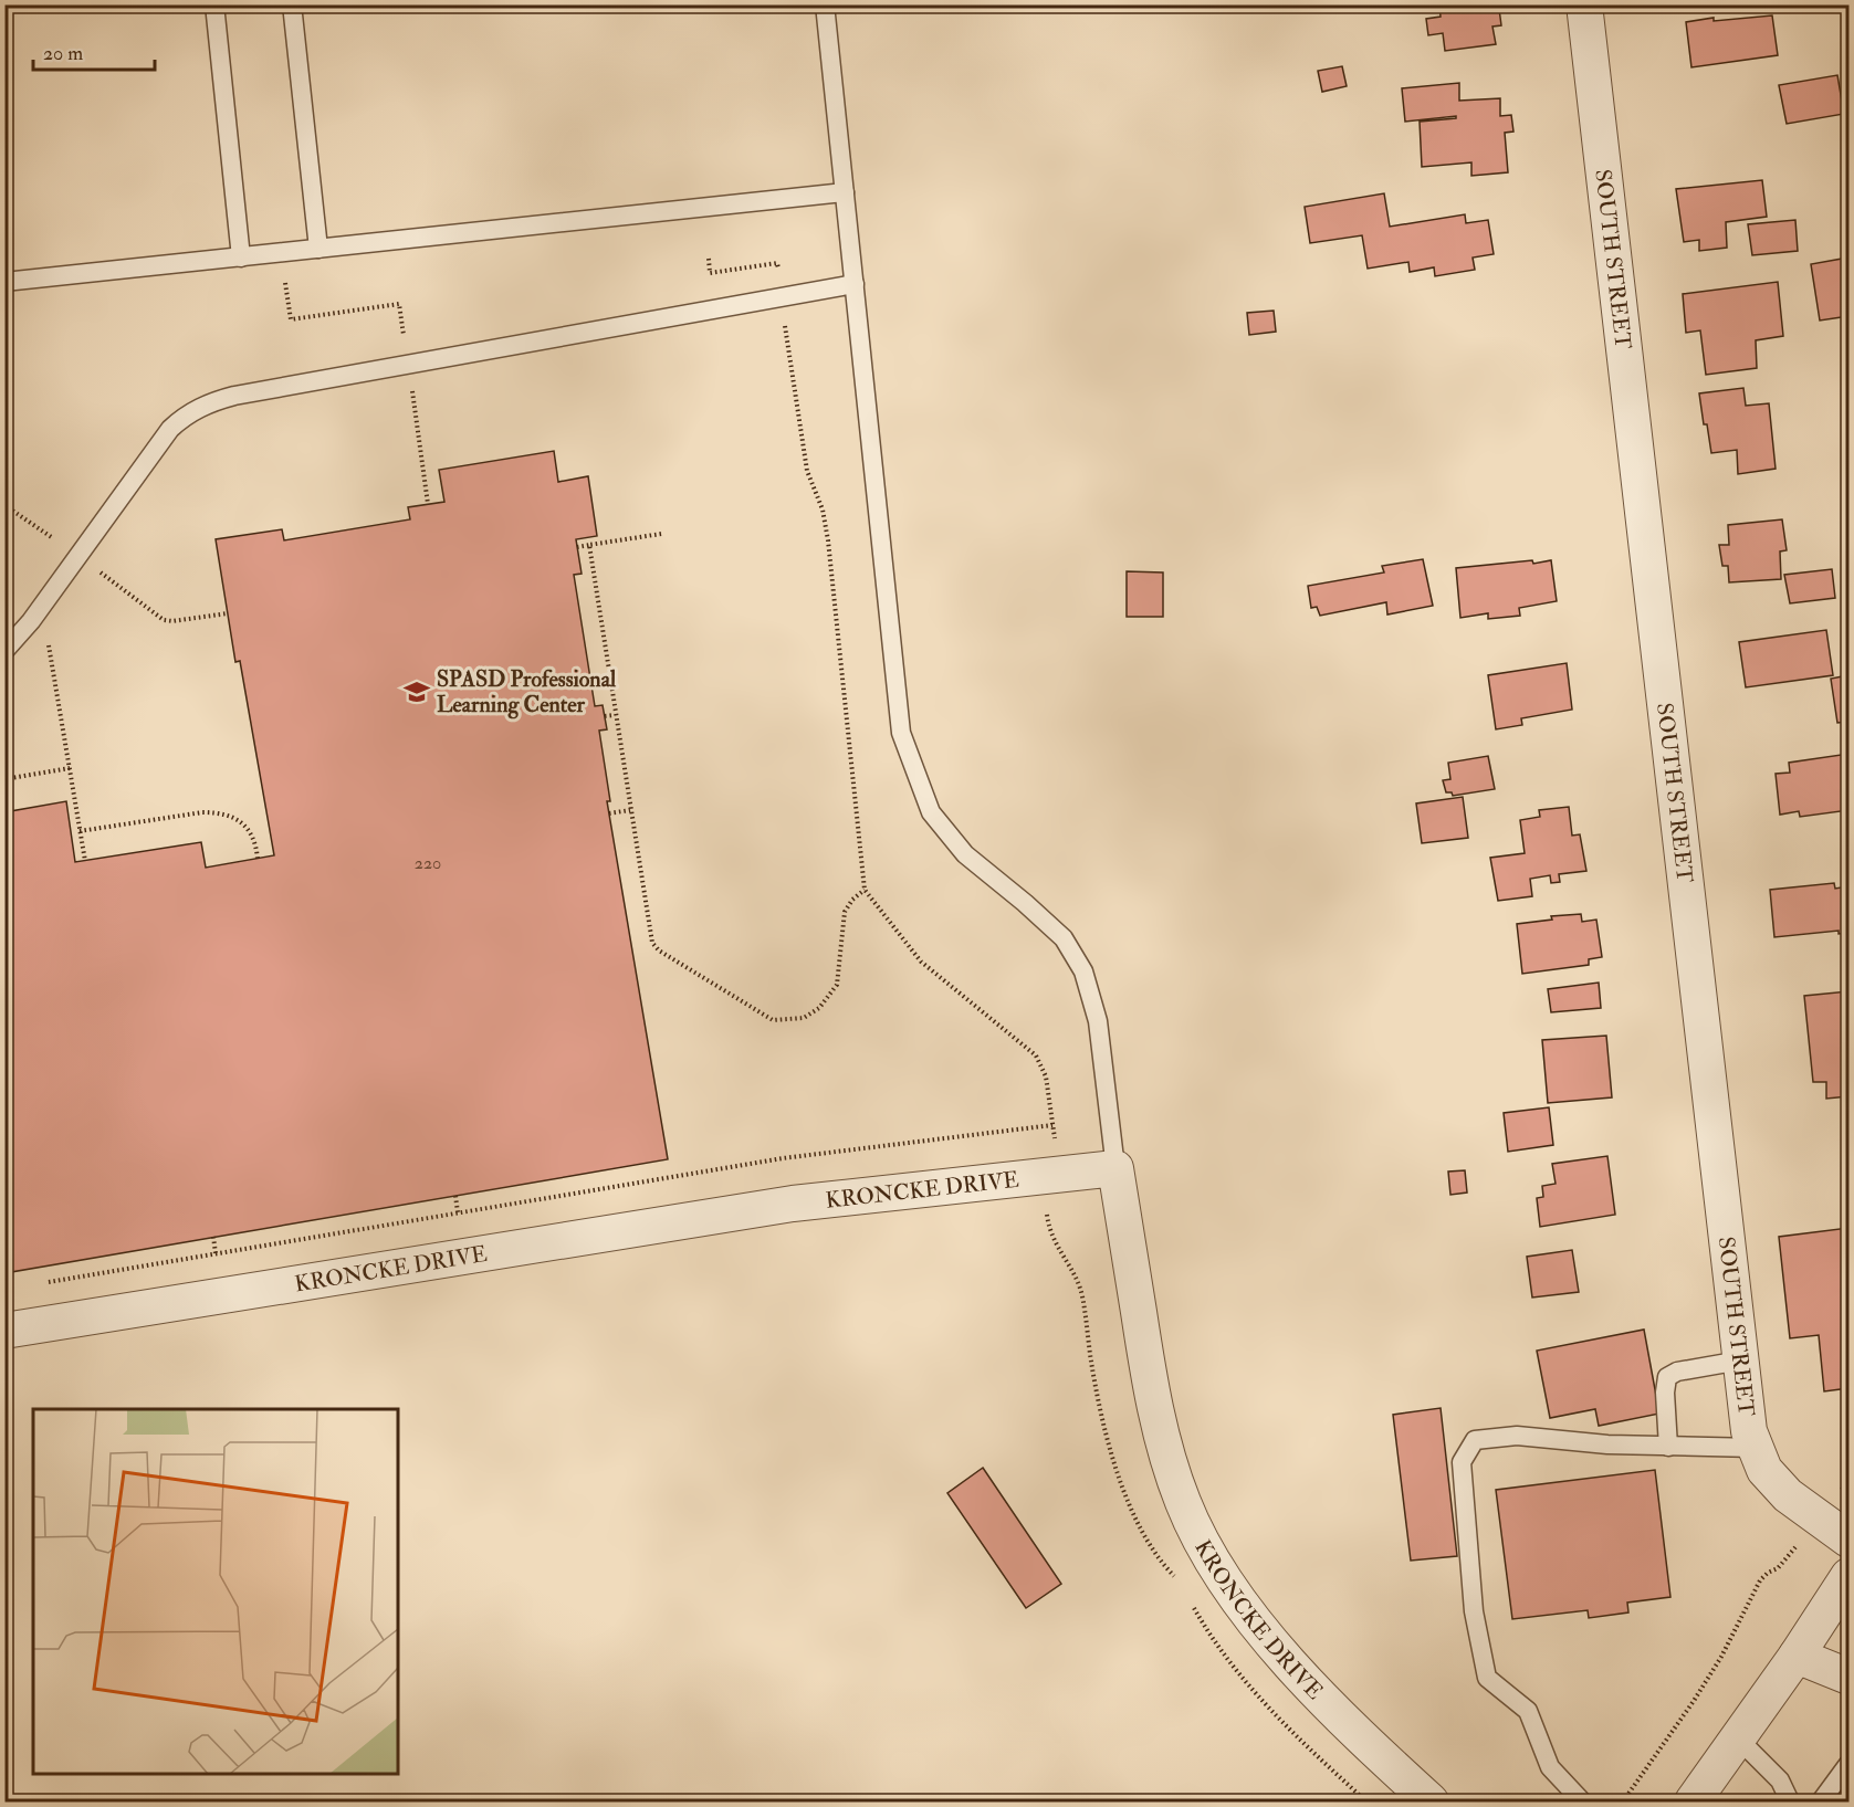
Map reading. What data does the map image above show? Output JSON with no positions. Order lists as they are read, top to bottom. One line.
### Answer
{"streets":{"street":["SOUTH STREET","KRONCKE DRIVE"]},"places":{"school or university":["SPASD Professional Learning Center"]},"house_numbers":["220"],"scale_bar":"20 m"}
